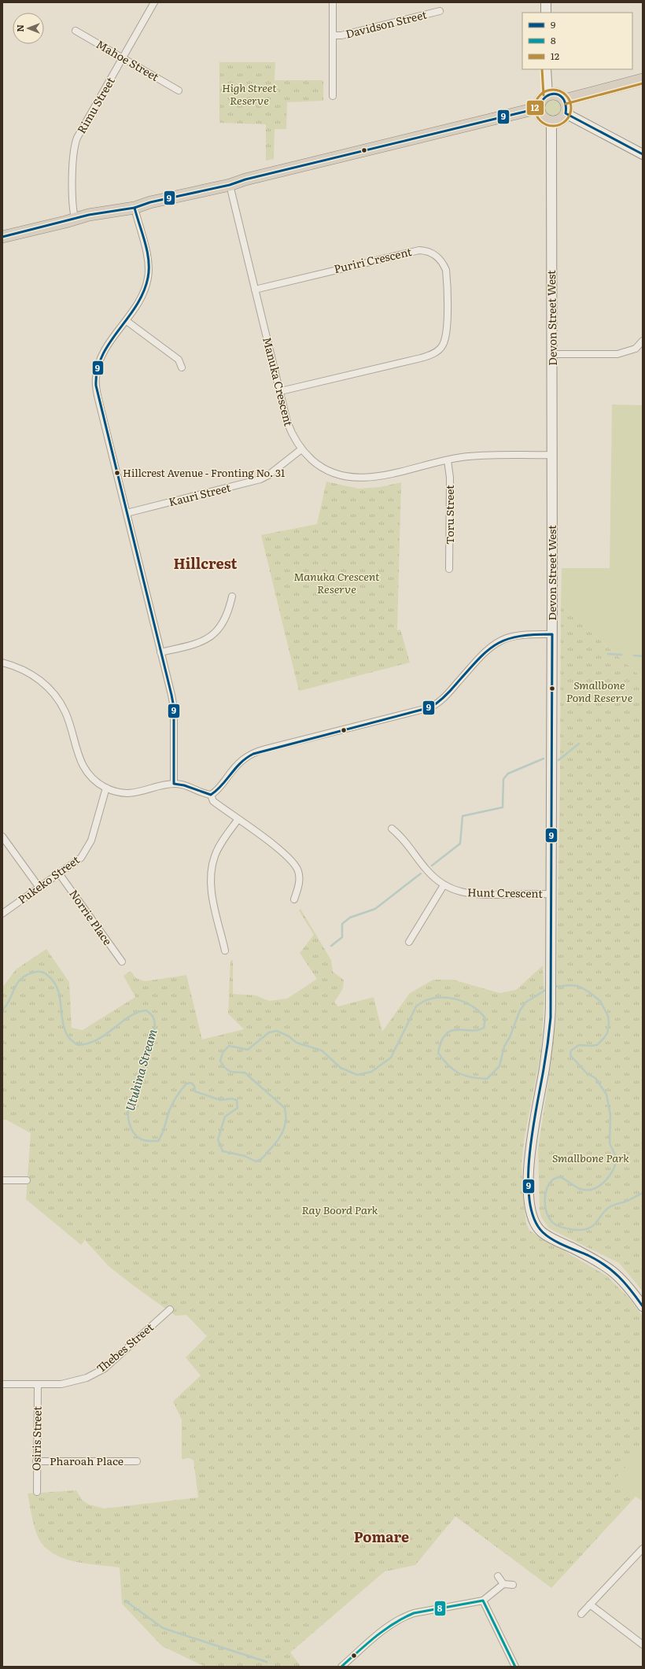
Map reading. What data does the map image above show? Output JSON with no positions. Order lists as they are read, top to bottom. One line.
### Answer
{"streets":{"main road":["Devon Street West"],"street":["Davidson Street","Mahoe Street","Rimu Street","Puriri Crescent","Manuka Crescent","Kauri Street","Toru Street","Pukeko Street","Hunt Crescent","Norrie Place","Thebes Street","Osiris Street","Pharoah Place"]},"crossings":[["Mahoe Street","Rimu Street"],["Puriri Crescent","Manuka Crescent"],["Devon Street West","Manuka Crescent"],["Devon Street West","Hunt Crescent"],["Manuka Crescent","Kauri Street"],["Manuka Crescent","Toru Street"],["Pukeko Street","Norrie Place"],["Thebes Street","Osiris Street"],["Osiris Street","Pharoah Place"]],"districts":["Hillcrest","Pomare"],"water":["Utuhina Stream"],"parks":["High Street Reserve","Manuka Crescent Reserve","Smallbone Pond Reserve","Smallbone Park","Ray Boord Park"],"places":["Hillcrest Avenue - Fronting No. 31"],"lines":["transit line 12","transit line 9","transit line 8"],"legend":["9","8","12"],"north":"left"}
